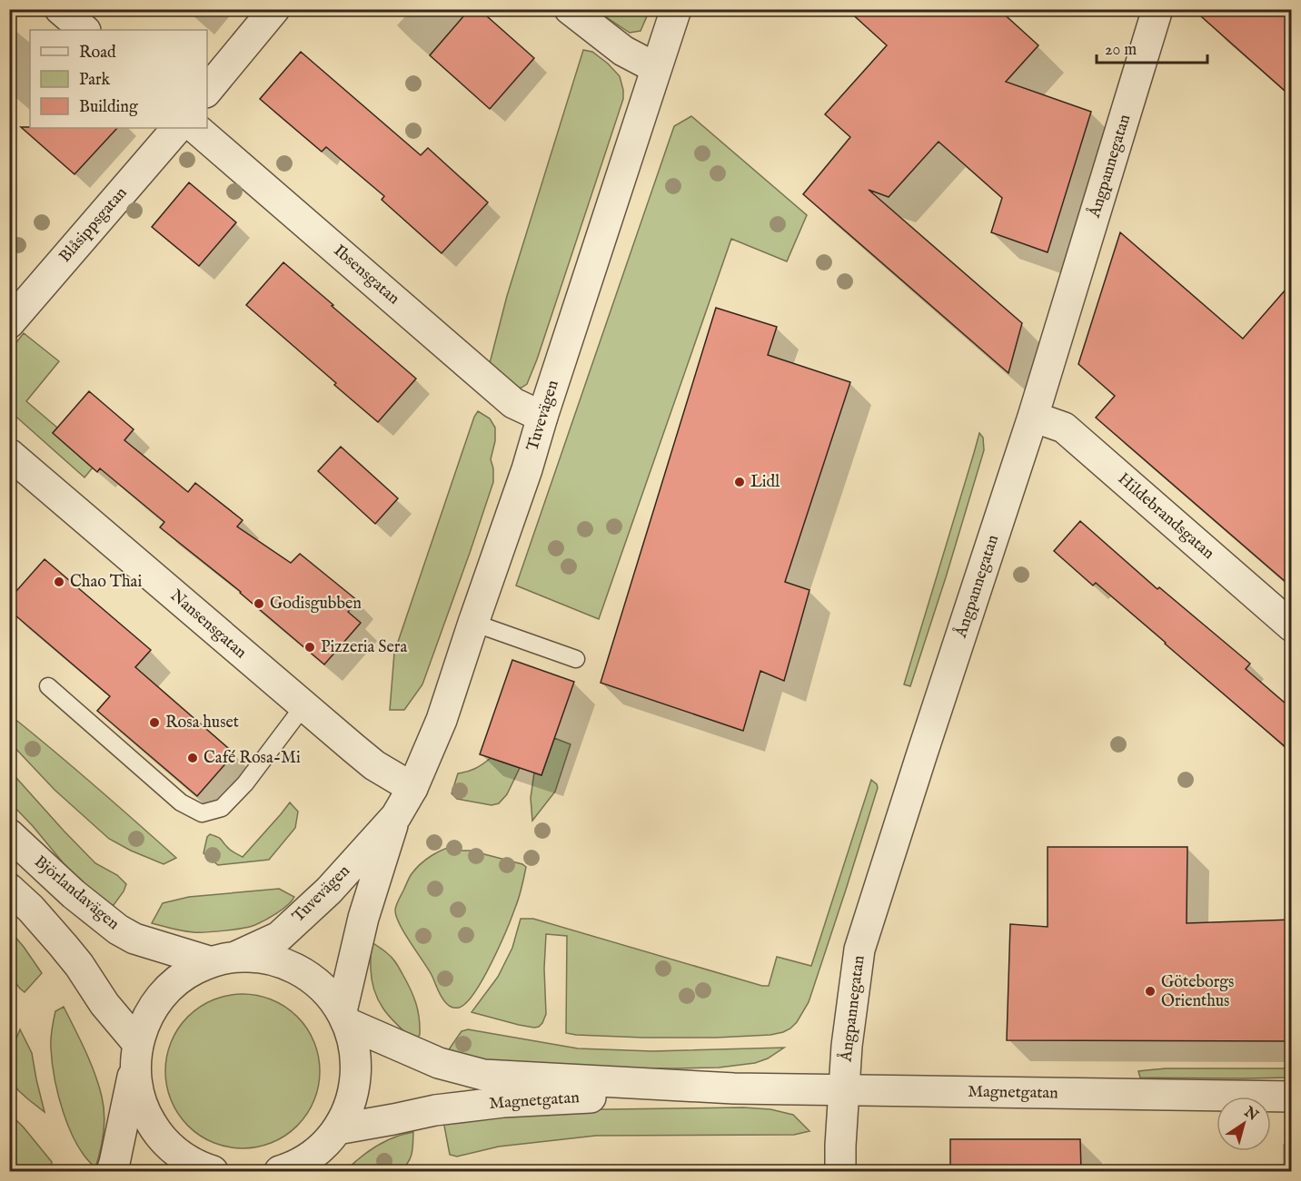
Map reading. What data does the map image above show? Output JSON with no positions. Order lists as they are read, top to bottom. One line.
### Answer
{"streets":{"street":["Ångpannegatan","Blåsippsgatan","Ibsensgatan","Tuvevägen","Hildebrandsgatan","Nansensgatan","Björlandavägen","Magnetgatan"]},"crossings":[["Ångpannegatan","Hildebrandsgatan"],["Ångpannegatan","Magnetgatan"],["Ibsensgatan","Tuvevägen"],["Tuvevägen","Nansensgatan"],["Tuvevägen","Björlandavägen"],["Tuvevägen","Magnetgatan"],["Björlandavägen","Magnetgatan"]],"places":["Lidl","Chao Thai","Godisgubben","Pizzeria Sera","Rosa huset","Café Rosa-Mi","Göteborgs Orienthus"],"legend":["Road","Park","Building"],"scale_bar":"20 m","north":"top right"}
